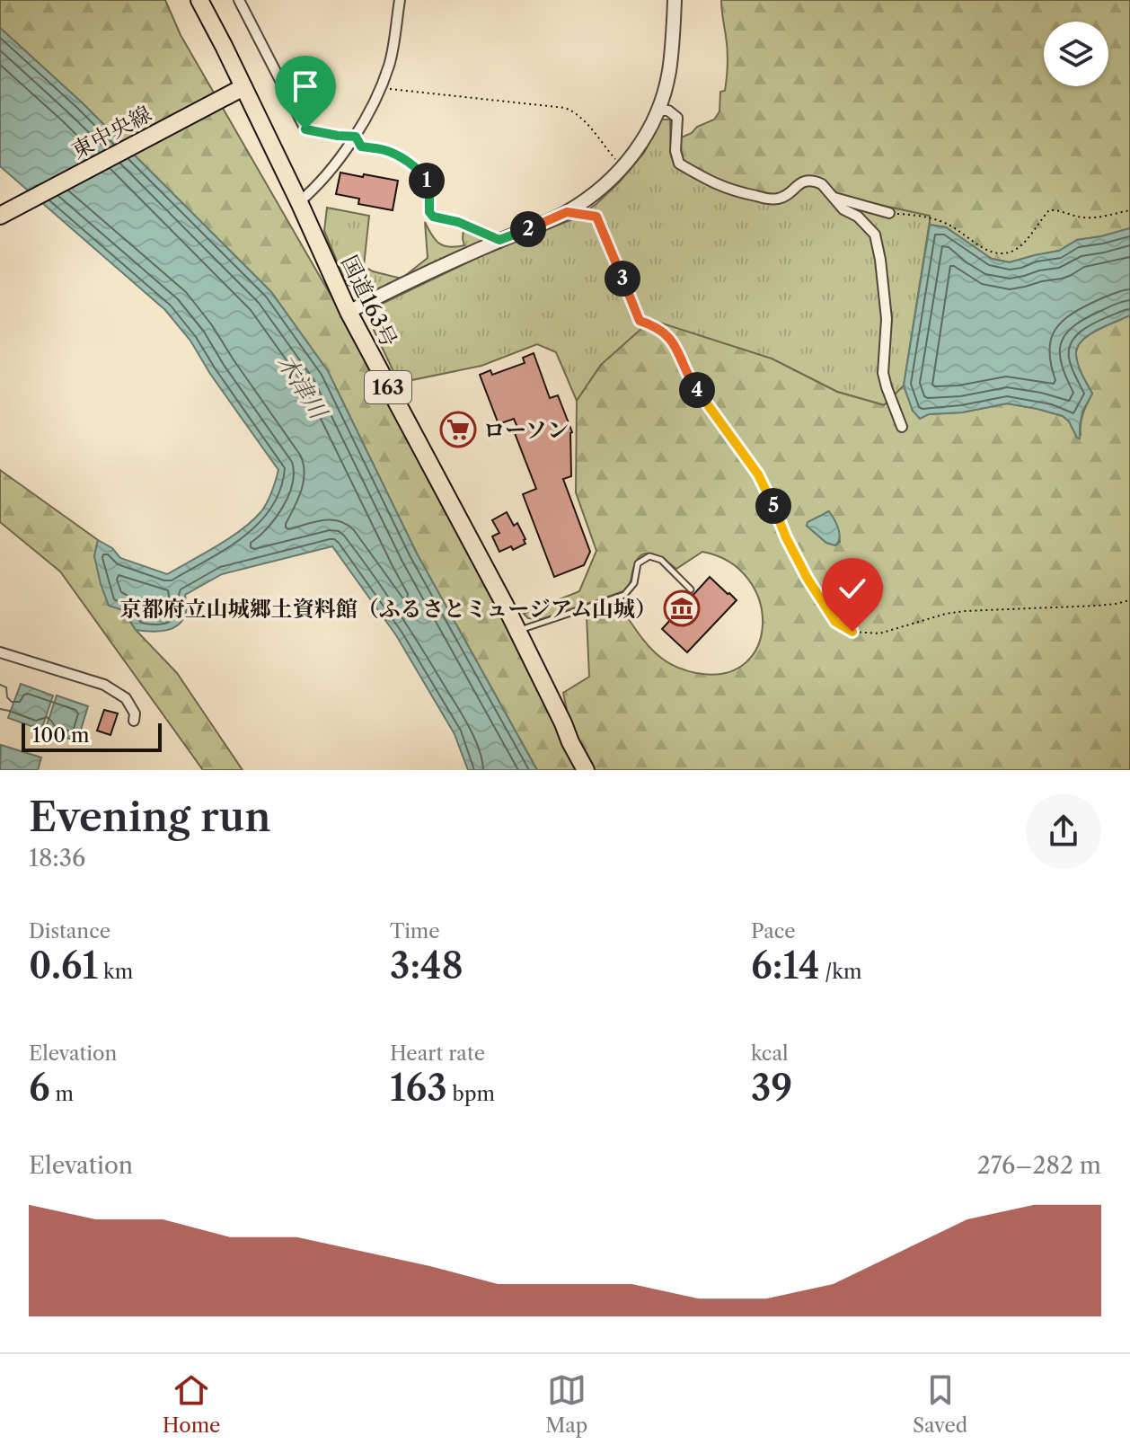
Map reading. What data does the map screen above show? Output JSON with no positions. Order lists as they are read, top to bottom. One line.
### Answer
{"streets":{"highway":["東中央線","国道163号","163"]},"crossings":[["東中央線","国道163号"]],"water":["木津川"],"places":{"supermarket":["ローソン"],"museum":["京都府立山城郷土資料館（ふるさとミュージアム山城）"]},"scale_bar":"100 m","page":{"pins":["1","2","3","4","5"],"scale":"100 m","heading":["Evening run","18:36"],"stats":[["Distance","0.61 km"],["Time","3:48"],["Pace","6:14 /km"],["Elevation","6 m"],["Heart rate","163 bpm"],["kcal","39"]],"chart":["Elevation","276–282 m"],"tabs":["Home","Map","Saved"]}}
